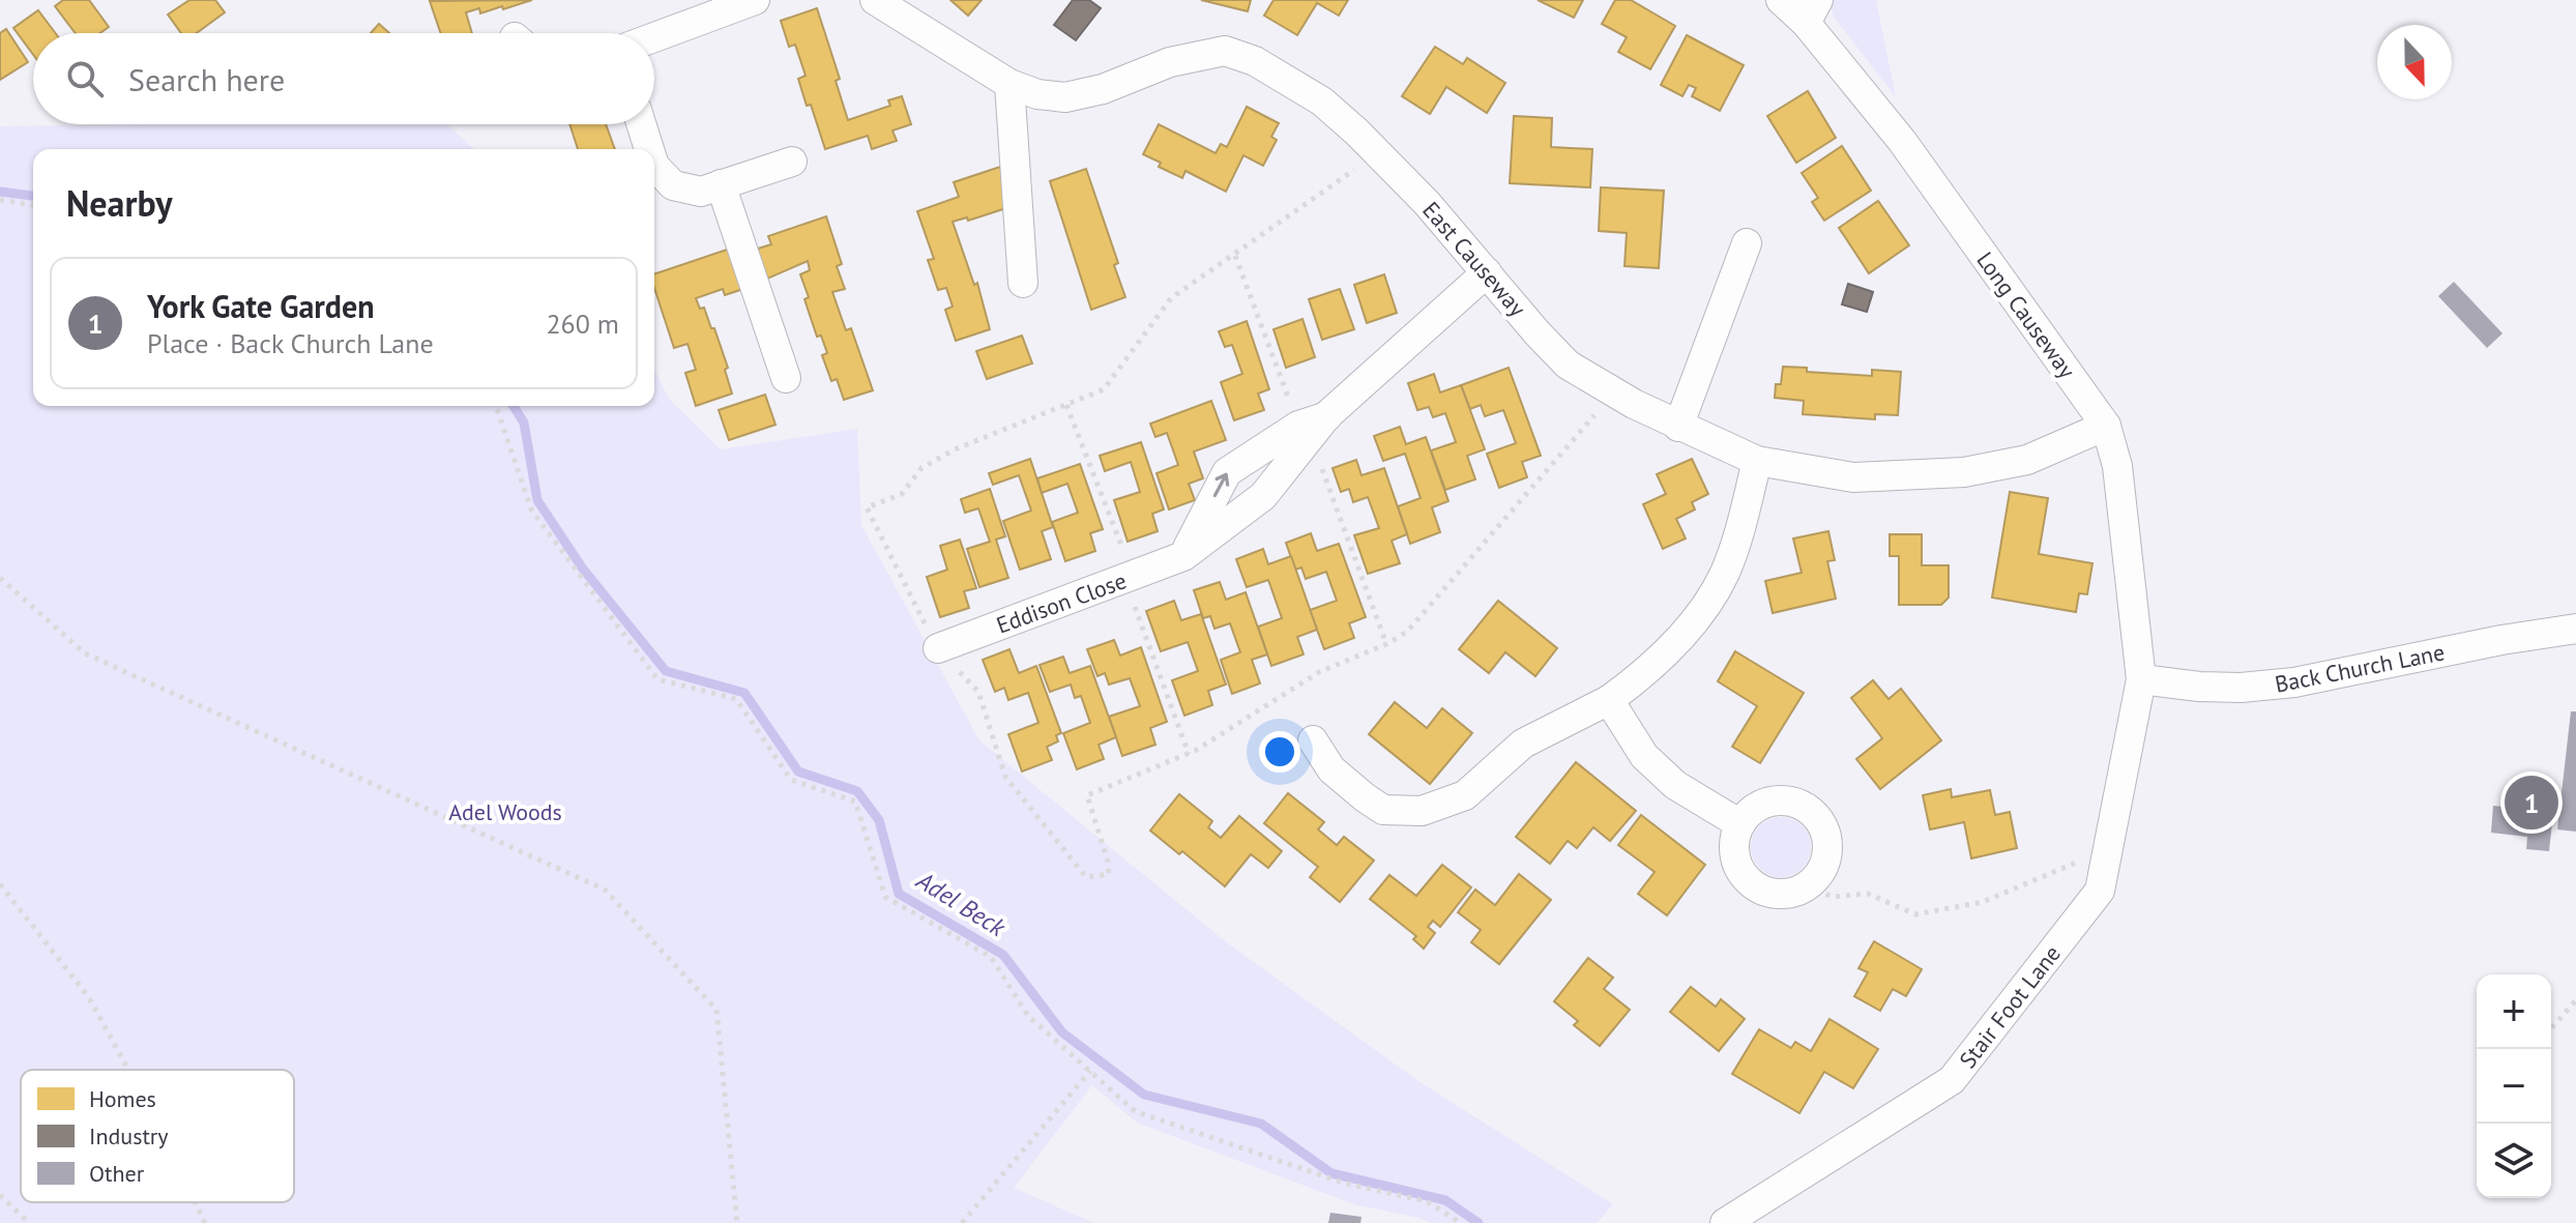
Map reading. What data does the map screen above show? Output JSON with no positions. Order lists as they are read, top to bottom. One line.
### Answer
{"streets":{"street":["East Causeway","Long Causeway","Eddison Close","Back Church Lane","Stair Foot Lane"]},"crossings":[["East Causeway","Long Causeway"],["East Causeway","Eddison Close"],["Long Causeway","Back Church Lane"],["Long Causeway","Stair Foot Lane"],["Back Church Lane","Stair Foot Lane"]],"water":["Adel Beck"],"parks":["Adel Woods"],"legend":["Homes","Industry","Other"],"north":"bottom","page":{"search":"Search here","heading":"Nearby","list":[{"mark":"1","name":"York Gate Garden","note":"Place · Back Church Lane","value":"260 m"}],"pins":"1","map_buttons":["+","−"]}}
